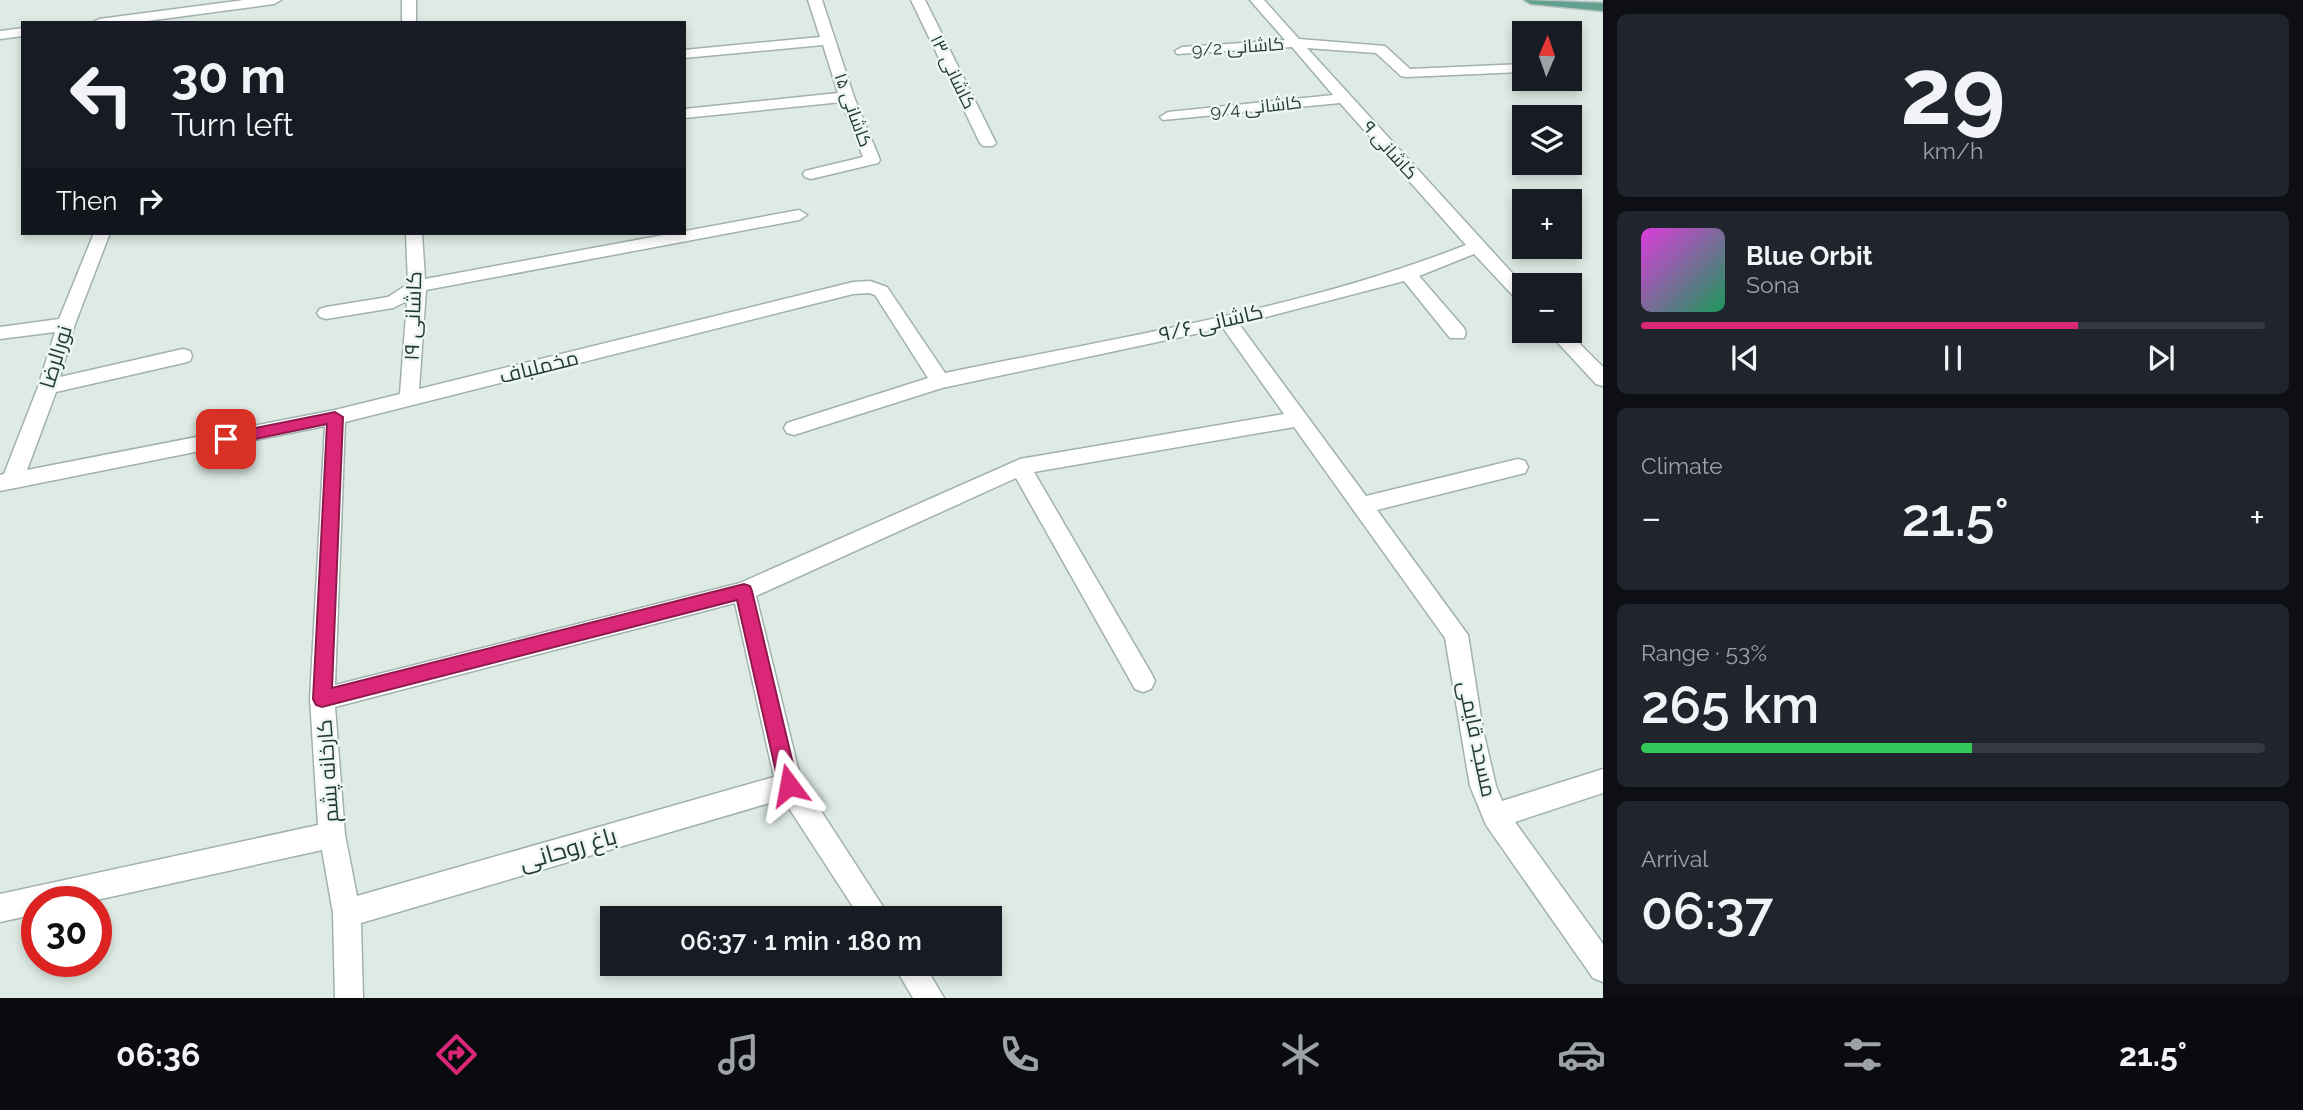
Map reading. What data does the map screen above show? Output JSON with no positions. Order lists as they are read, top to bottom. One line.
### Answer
{"streets":{"street":["کاشانی 9/2","کاشانی ۱۳","کاشانی 9/4","کاشانی ۱۵","کاشانی ۹","کاشانی ۱۹","کاشانی ۹/۶","نورالرضا","مخملباف","مسجد قایمی","کارخانه پشم","باغ روحانی"]},"crossings":[["کاشانی 9/2","کاشانی ۹"],["کاشانی 9/4","کاشانی ۹"],["کاشانی ۹","کاشانی ۹/۶"],["کاشانی ۱۹","مخملباف"],["کاشانی ۹/۶","مخملباف"],["کاشانی ۹/۶","مسجد قایمی"],["نورالرضا","مخملباف"],["مخملباف","کارخانه پشم"],["کارخانه پشم","باغ روحانی"]],"north":"top","page":{"tile":[["29","km/h"],"Climate",["Range · 53%","265 km"],["Arrival","06:37"]],"map_buttons":["+","−"],"turn":["30 m","Turn left"],"then":"Then","song":["Blue Orbit","Sona"],"heat":["−","21.5°","+"],"limit":"30","trip":"06:37 · 1 min · 180 m","tabs":["06:36","21.5°"]}}
